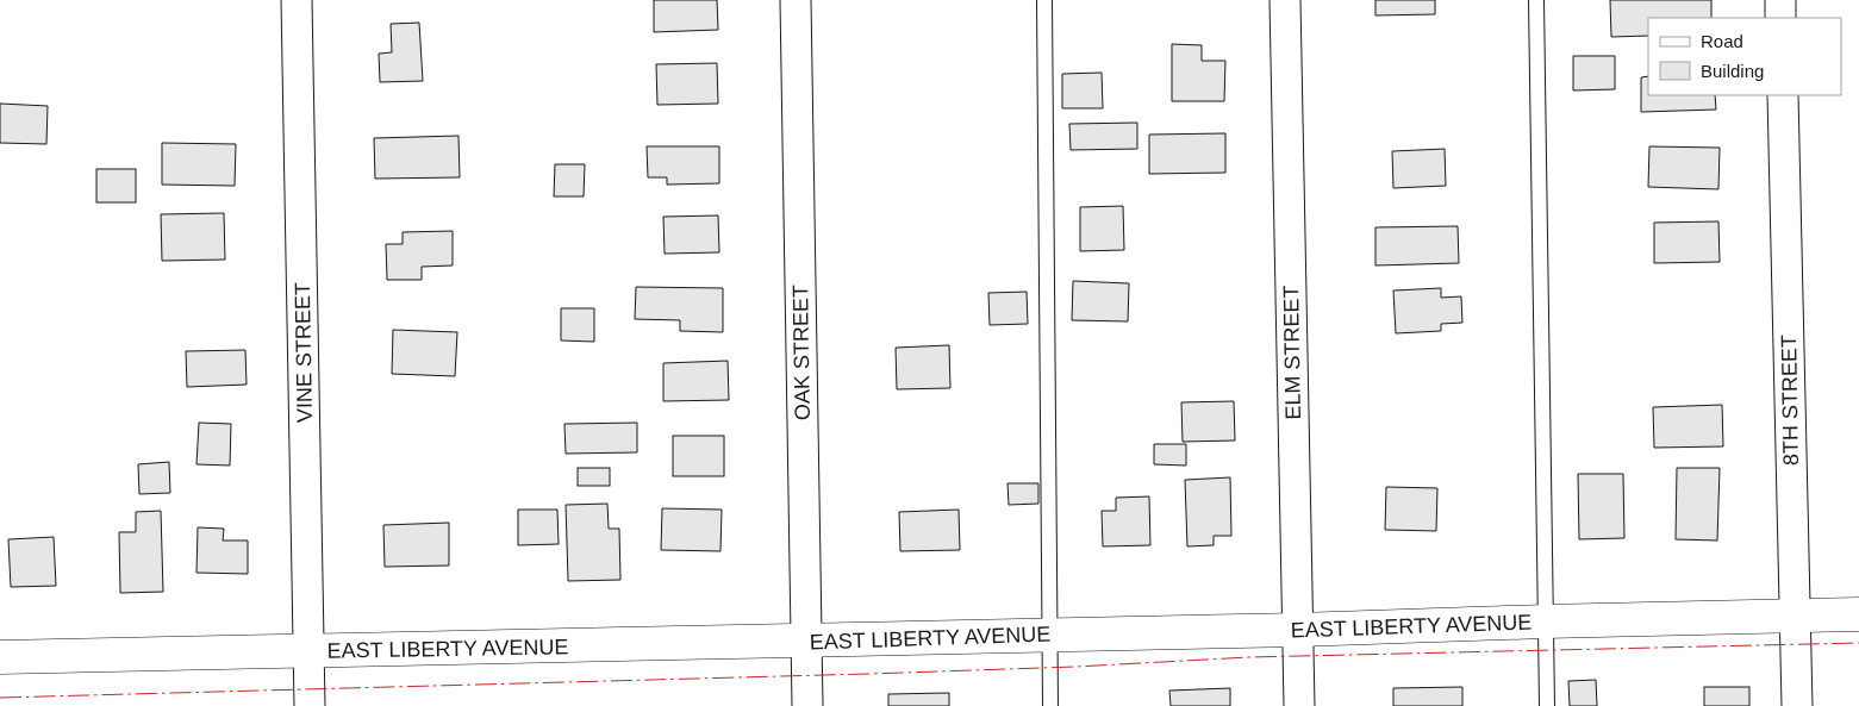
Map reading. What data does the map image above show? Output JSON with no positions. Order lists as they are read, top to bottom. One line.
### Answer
{"streets":{"main road":["EAST LIBERTY AVENUE"],"street":["VINE STREET","OAK STREET","ELM STREET","8TH STREET"]},"crossings":[["VINE STREET","EAST LIBERTY AVENUE"],["OAK STREET","EAST LIBERTY AVENUE"],["ELM STREET","EAST LIBERTY AVENUE"],["8TH STREET","EAST LIBERTY AVENUE"]],"legend":["Road","Building"]}
